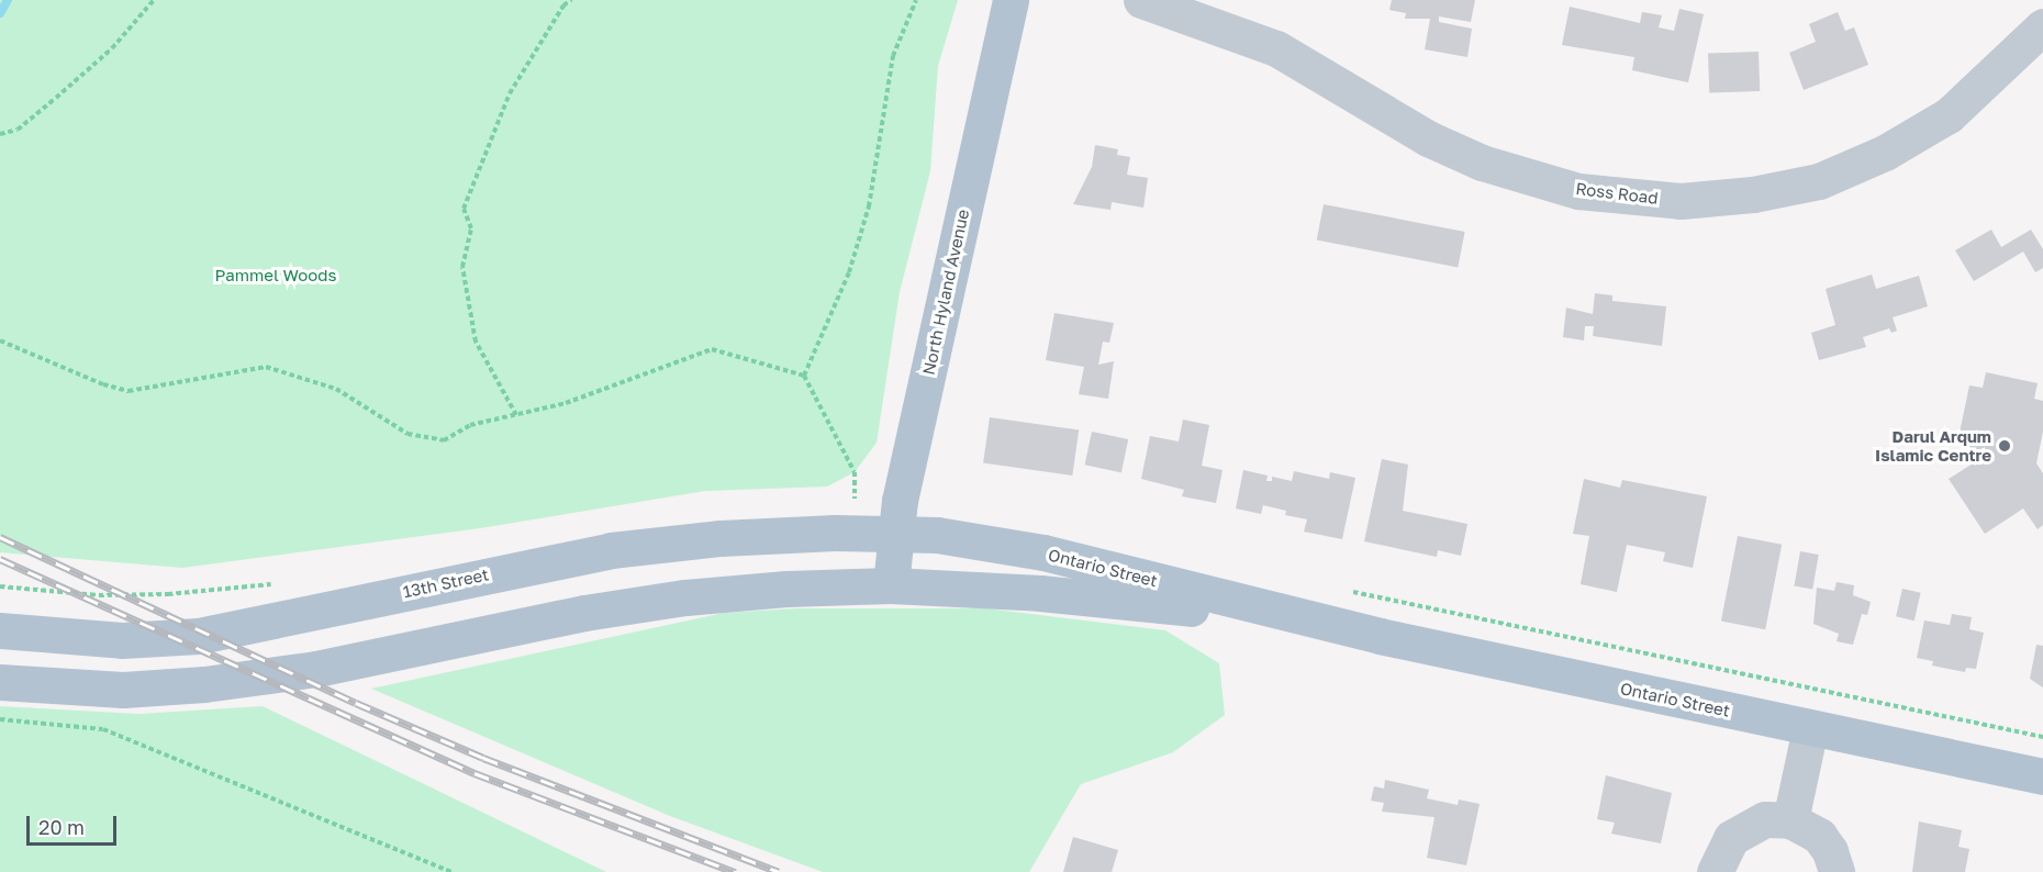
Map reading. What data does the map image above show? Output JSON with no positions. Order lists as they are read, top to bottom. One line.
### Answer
{"streets":{"main road":["North Hyland Avenue","Ontario Street","13th Street"],"street":["Ross Road"]},"crossings":[["North Hyland Avenue","Ontario Street"],["North Hyland Avenue","13th Street"],["Ontario Street","13th Street"]],"parks":["Pammel Woods"],"places":["Darul Arqum Islamic Centre"],"scale_bar":"20 m"}
